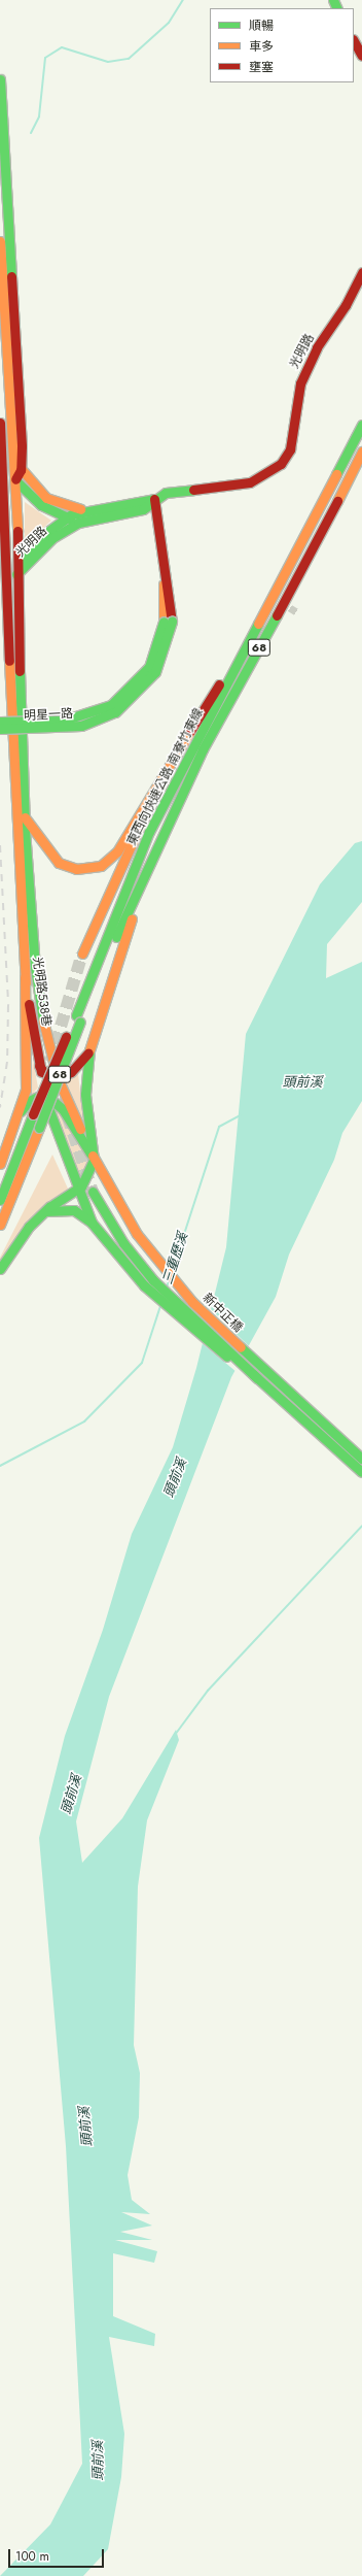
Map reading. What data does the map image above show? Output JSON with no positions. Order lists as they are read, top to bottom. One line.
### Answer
{"streets":{"main road":["光明路","68","明星一路","東西向快速公路 南寮竹東線","光明路538巷","新中正橋"]},"crossings":[["光明路","明星一路"],["光明路","光明路538巷"],["光明路538巷","新中正橋"]],"water":["頭前溪","三重歷溪"],"legend":["順暢","車多","壅塞"],"scale_bar":"100 m"}
